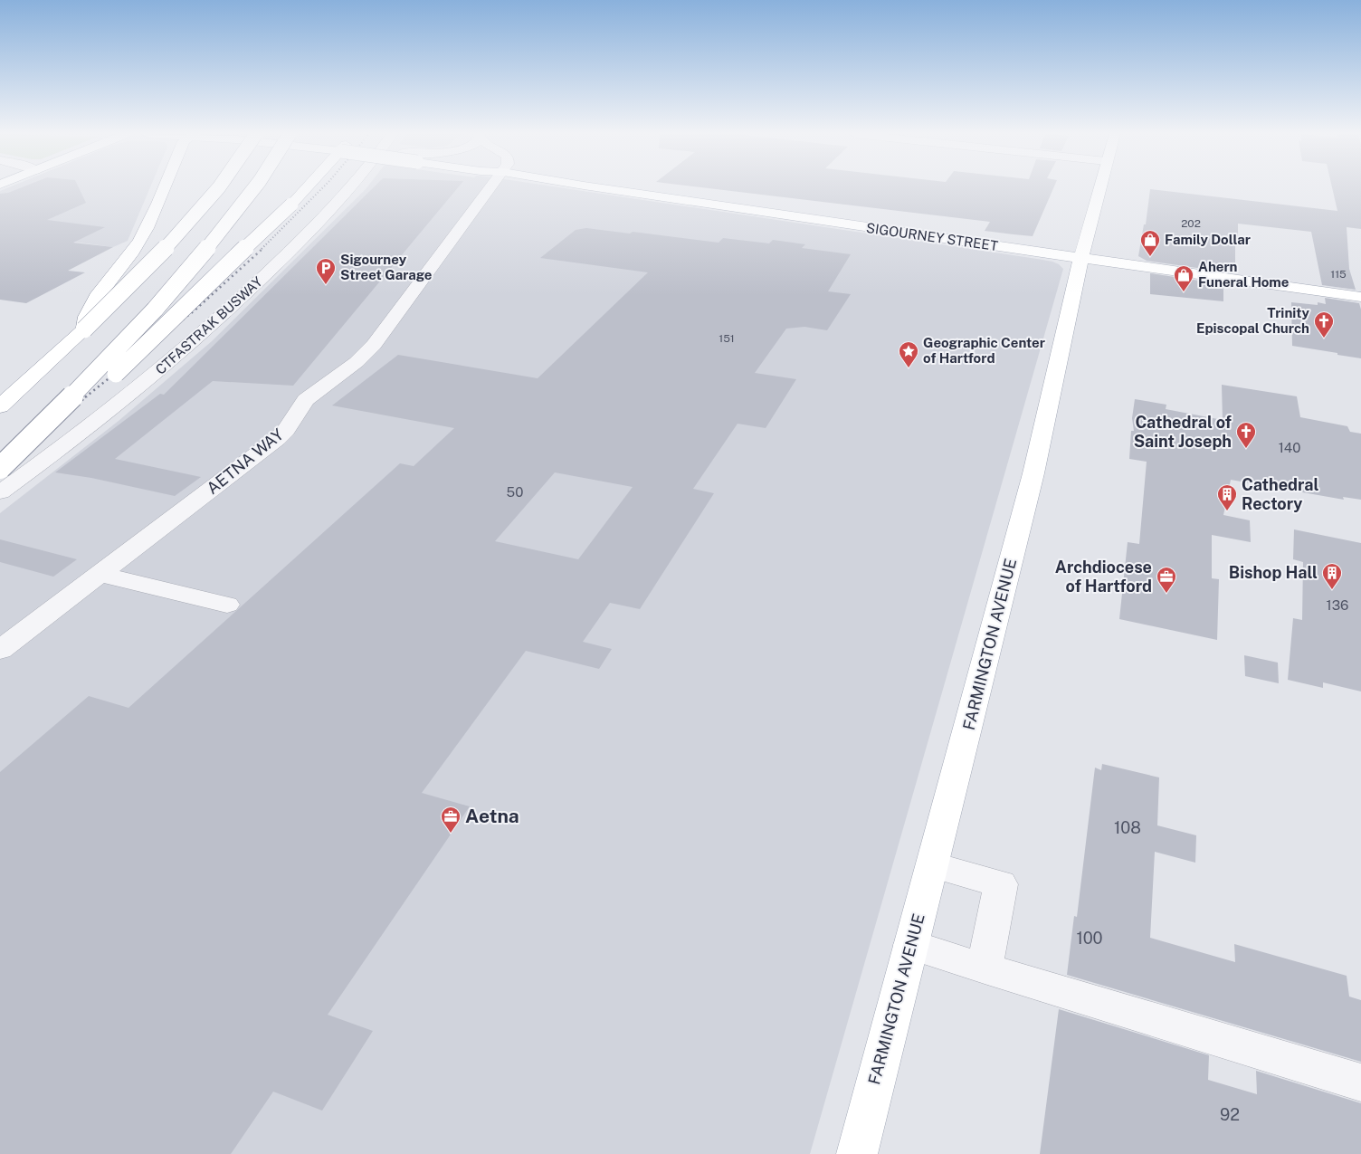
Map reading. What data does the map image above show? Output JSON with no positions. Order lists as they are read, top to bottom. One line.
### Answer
{"streets":{"main road":["SIGOURNEY STREET","FARMINGTON AVENUE"],"street":["CTFASTRAK BUSWAY","AETNA WAY"]},"crossings":[["SIGOURNEY STREET","FARMINGTON AVENUE"]],"places":{"shop":["Family Dollar","Ahern Funeral Home"],"parking":["Sigourney Street Garage"],"church":["Trinity Episcopal Church","Cathedral of Saint Joseph"],"place":["Geographic Center of Hartford"],"building":["Cathedral Rectory","Bishop Hall"],"office":["Archdiocese of Hartford","Aetna"]},"house_numbers":["202","115","151","140","50","136","108","100","92"]}
